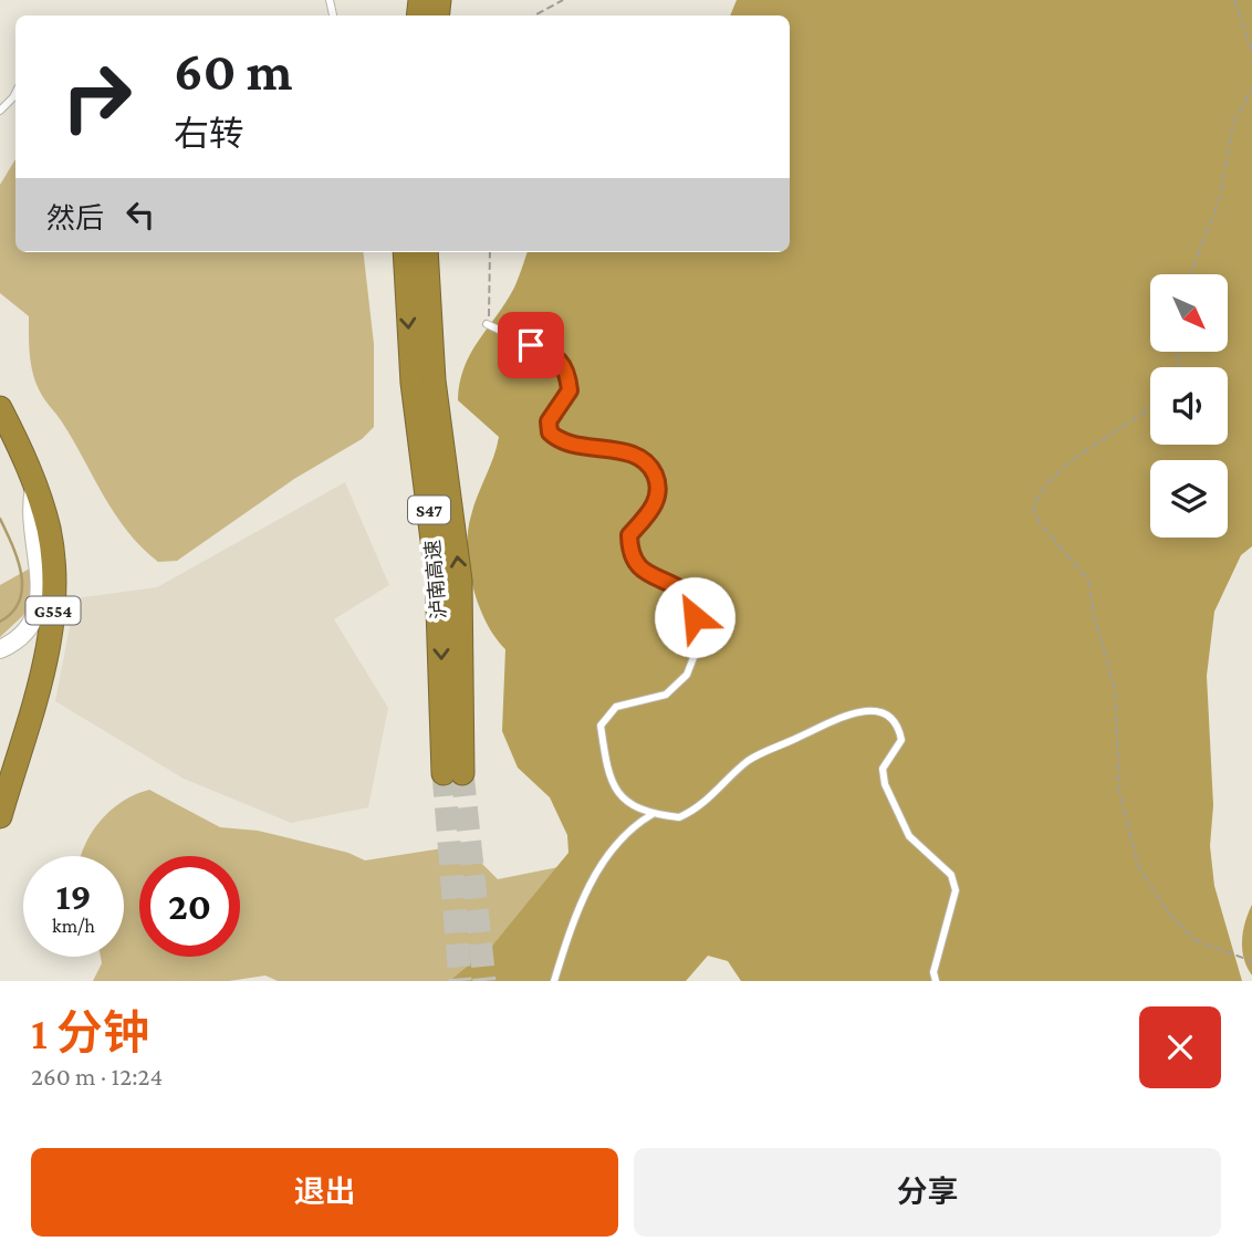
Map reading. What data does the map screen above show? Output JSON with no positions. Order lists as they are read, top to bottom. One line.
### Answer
{"streets":{"highway":["S47","泸南高速","G554"]},"north":"bottom right","page":{"turn":["60 m","右转"],"then":"然后","speed":"19 km/h","limit":"20","heading":["1 分钟","260 m · 12:24"],"buttons":["退出","分享"]}}
